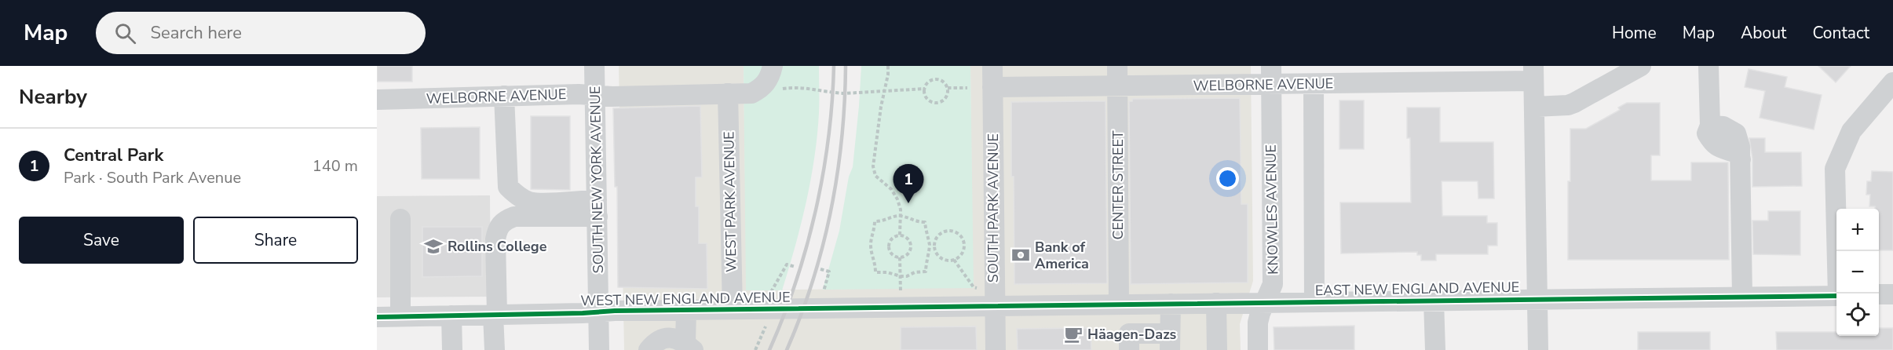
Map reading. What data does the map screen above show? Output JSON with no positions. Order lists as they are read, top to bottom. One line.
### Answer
{"streets":{"street":["WELBORNE AVENUE","SOUTH NEW YORK AVENUE","CENTER STREET","WEST PARK AVENUE","SOUTH PARK AVENUE","KNOWLES AVENUE","EAST NEW ENGLAND AVENUE","WEST NEW ENGLAND AVENUE"]},"crossings":[["WELBORNE AVENUE","SOUTH NEW YORK AVENUE"],["WELBORNE AVENUE","CENTER STREET"],["WELBORNE AVENUE","WEST PARK AVENUE"],["WELBORNE AVENUE","SOUTH PARK AVENUE"],["WELBORNE AVENUE","KNOWLES AVENUE"],["SOUTH NEW YORK AVENUE","WEST NEW ENGLAND AVENUE"],["CENTER STREET","EAST NEW ENGLAND AVENUE"],["WEST PARK AVENUE","WEST NEW ENGLAND AVENUE"],["SOUTH PARK AVENUE","EAST NEW ENGLAND AVENUE"],["SOUTH PARK AVENUE","WEST NEW ENGLAND AVENUE"],["KNOWLES AVENUE","EAST NEW ENGLAND AVENUE"],["EAST NEW ENGLAND AVENUE","WEST NEW ENGLAND AVENUE"]],"places":{"school or university":["Rollins College"],"bank":["Bank of America"],"cafe":["Häagen-Dazs"]},"page":{"header":"Map","search":"Search here","nav":["Home","Map","About","Contact"],"heading":"Nearby","list":[{"mark":"1","name":"Central Park","note":"Park · South Park Avenue","value":"140 m"}],"pins":"1","buttons":["Save","Share"],"map_buttons":["+","−"]}}
